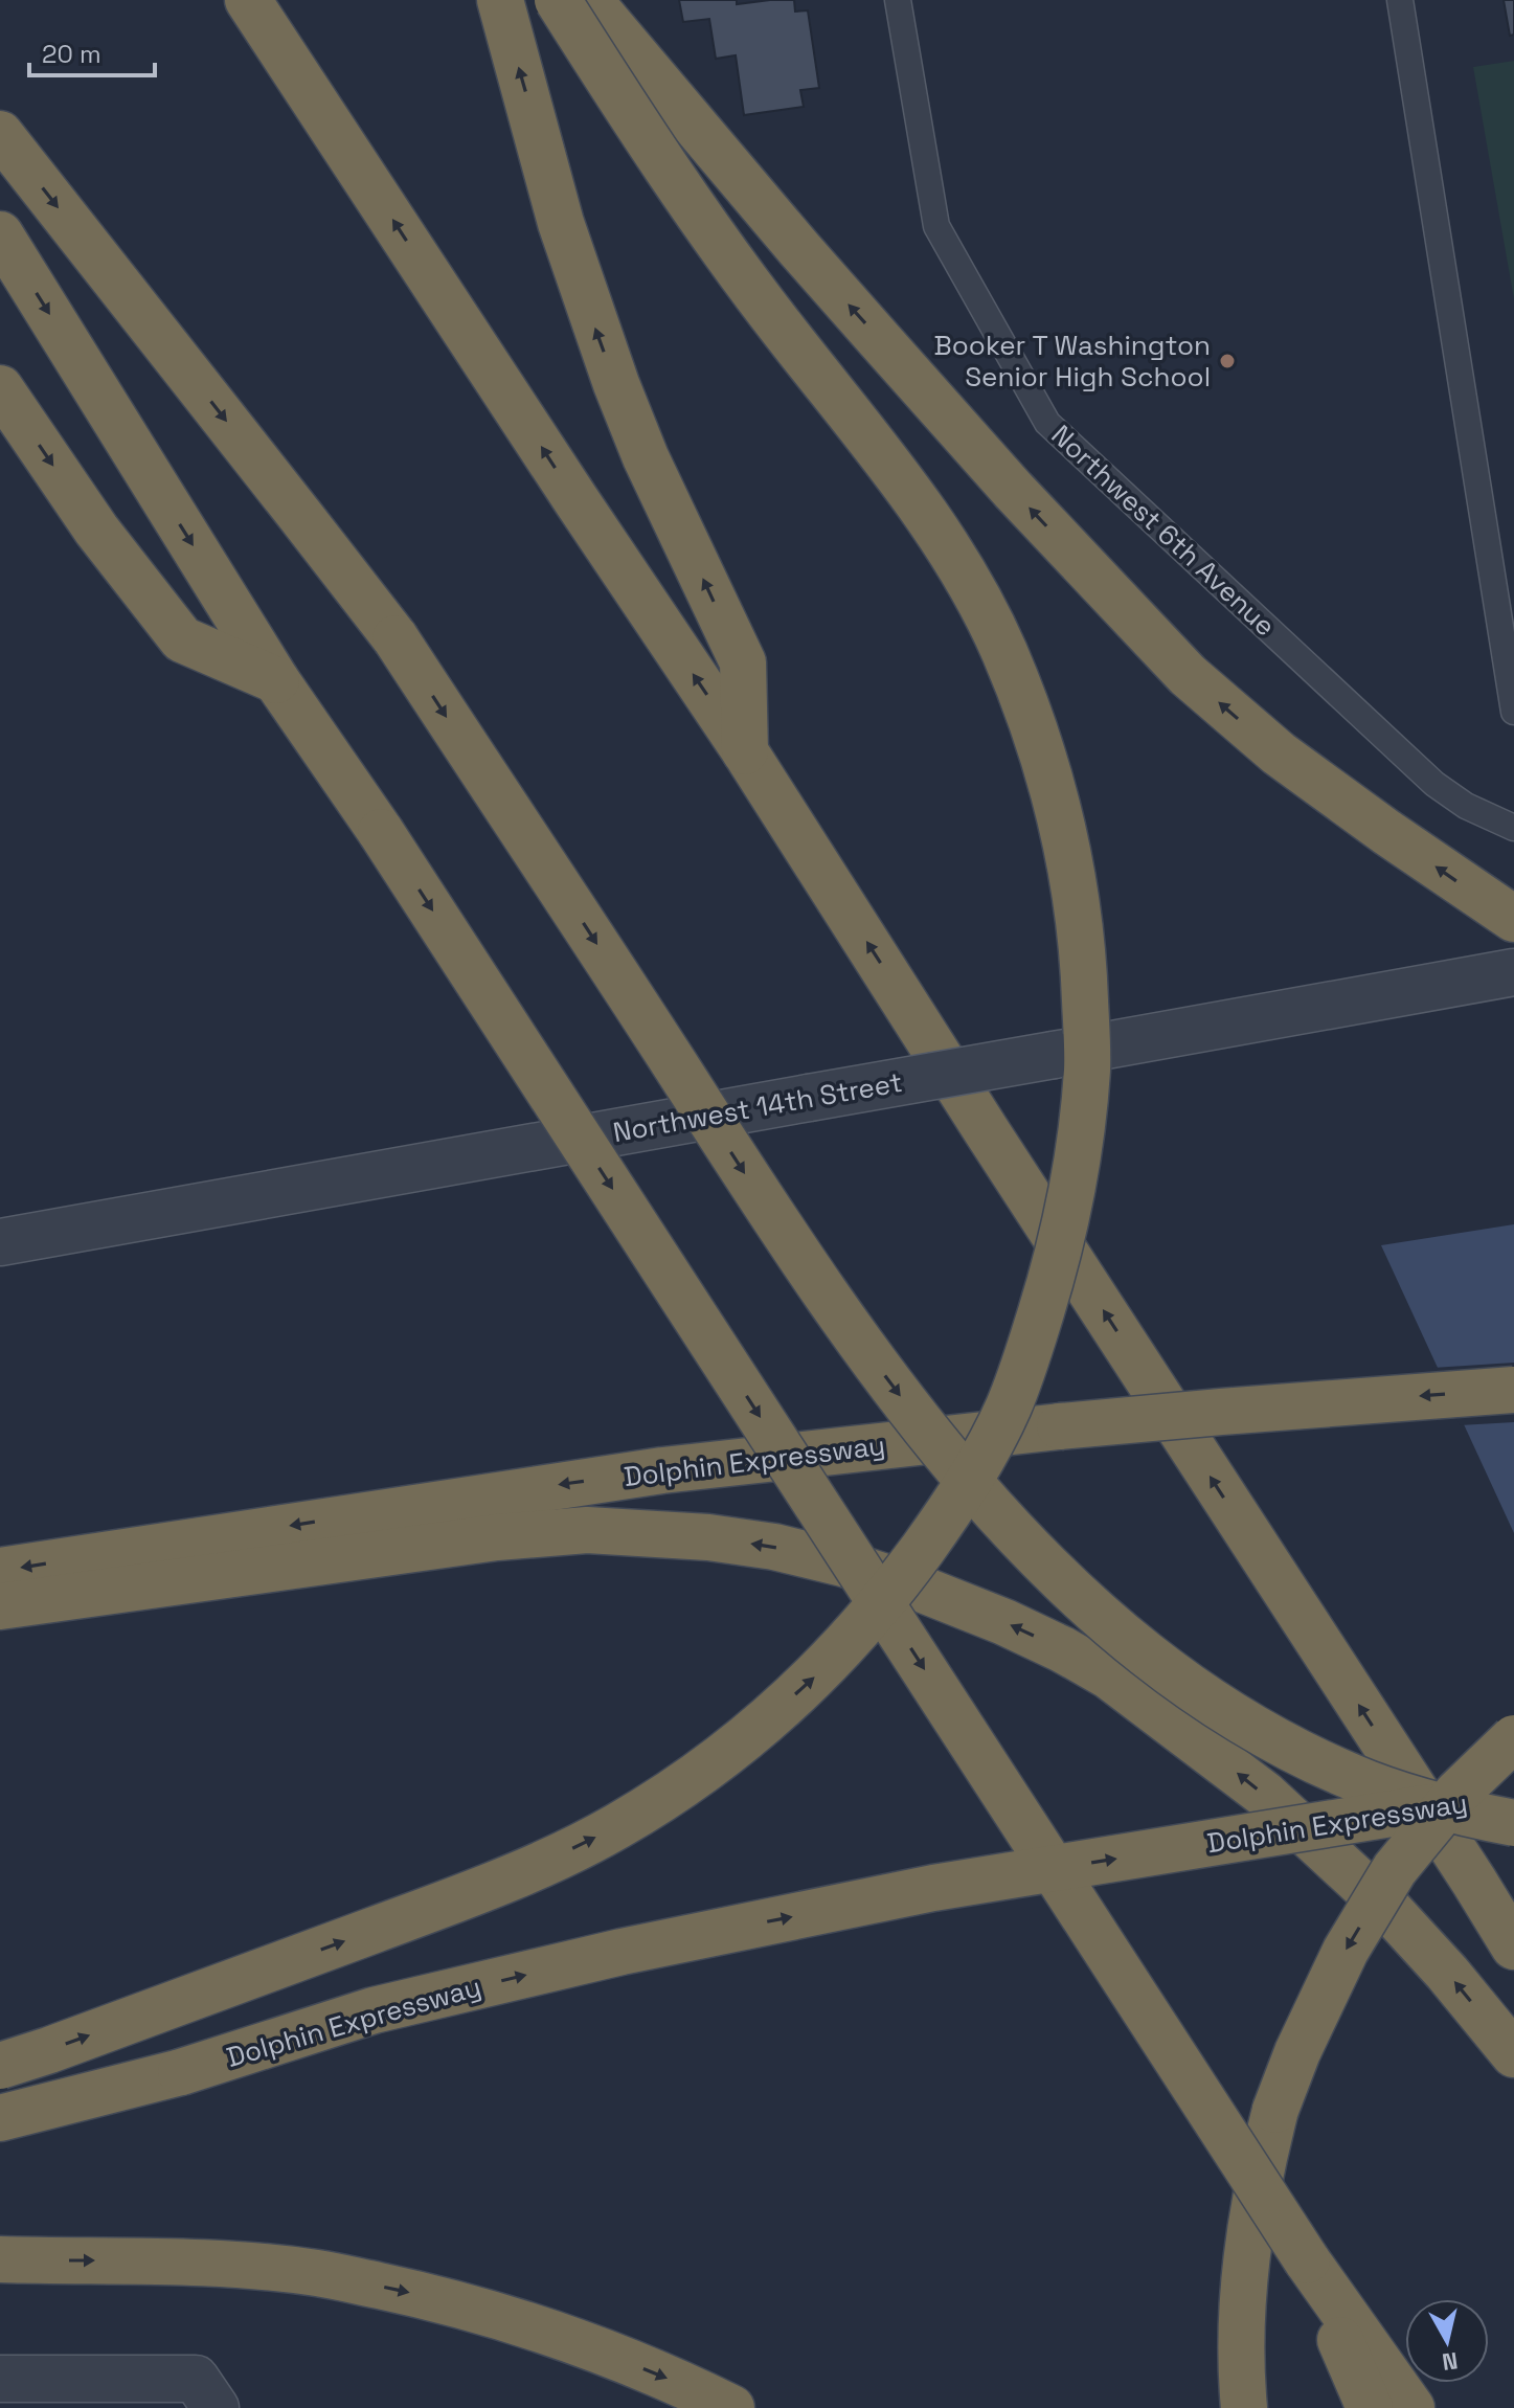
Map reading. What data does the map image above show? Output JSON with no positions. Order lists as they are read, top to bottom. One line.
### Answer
{"streets":{"highway":["Dolphin Expressway"],"street":["Northwest 14th Street"],"lane":["Northwest 6th Avenue"]},"places":["Booker T Washington Senior High School"],"scale_bar":"20 m","north":"bottom"}
